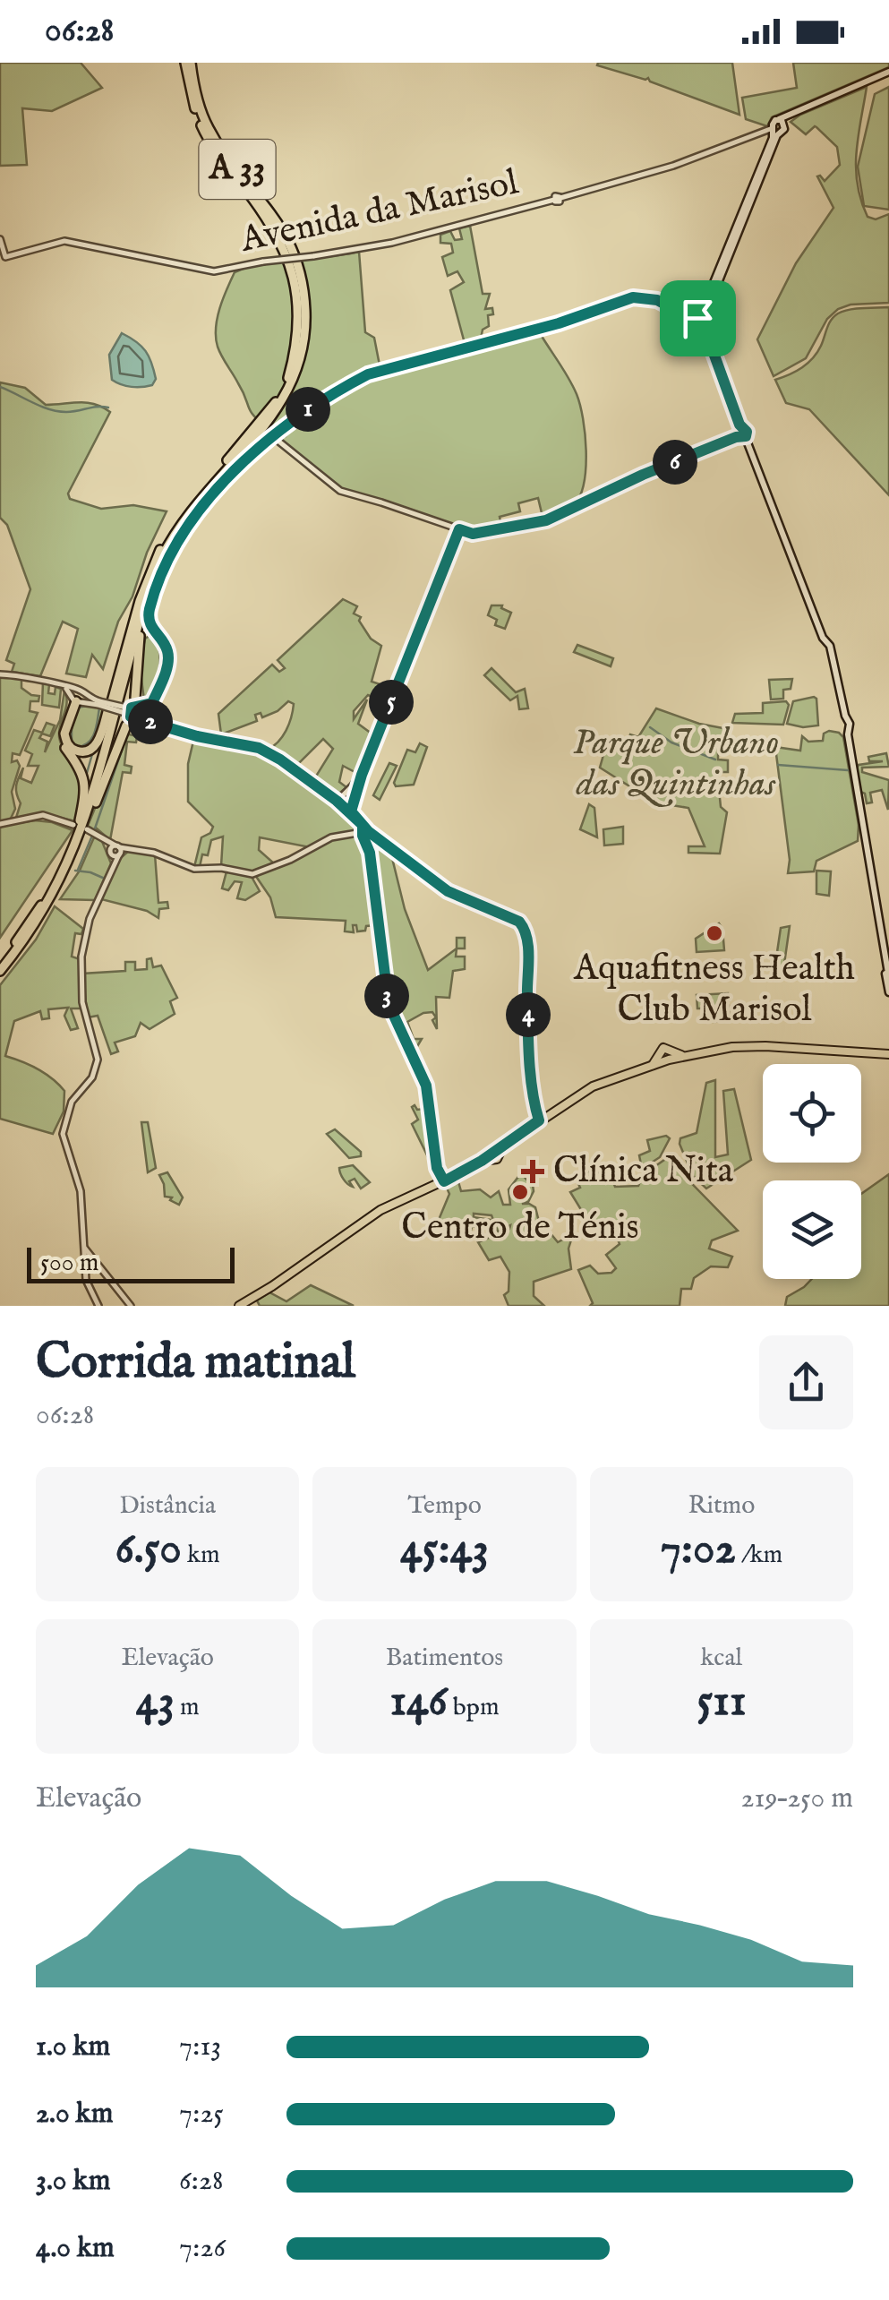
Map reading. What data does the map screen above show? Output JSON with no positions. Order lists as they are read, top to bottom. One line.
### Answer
{"streets":{"highway":["A 33"],"street":["Avenida da Marisol"]},"parks":["Parque Urbano das Quintinhas"],"places":{"other":["Aquafitness Health Club Marisol","Centro de Ténis"],"health":["Clínica Nita"]},"scale_bar":"500 m","page":{"status":"06:28","pins":["1","6","5","2","3","4"],"scale":"500 m","heading":["Corrida matinal","06:28"],"stats":[["Distância","6.50 km"],["Tempo","45:43"],["Ritmo","7:02 /km"],["Elevação","43 m"],["Batimentos","146 bpm"],["kcal","511"]],"chart":["Elevação","219–250 m"],"list":[{"name":"1.0 km","note":"7:13"},{"name":"2.0 km","note":"7:25"},{"name":"3.0 km","note":"6:28"},{"name":"4.0 km","note":"7:26"}]}}
